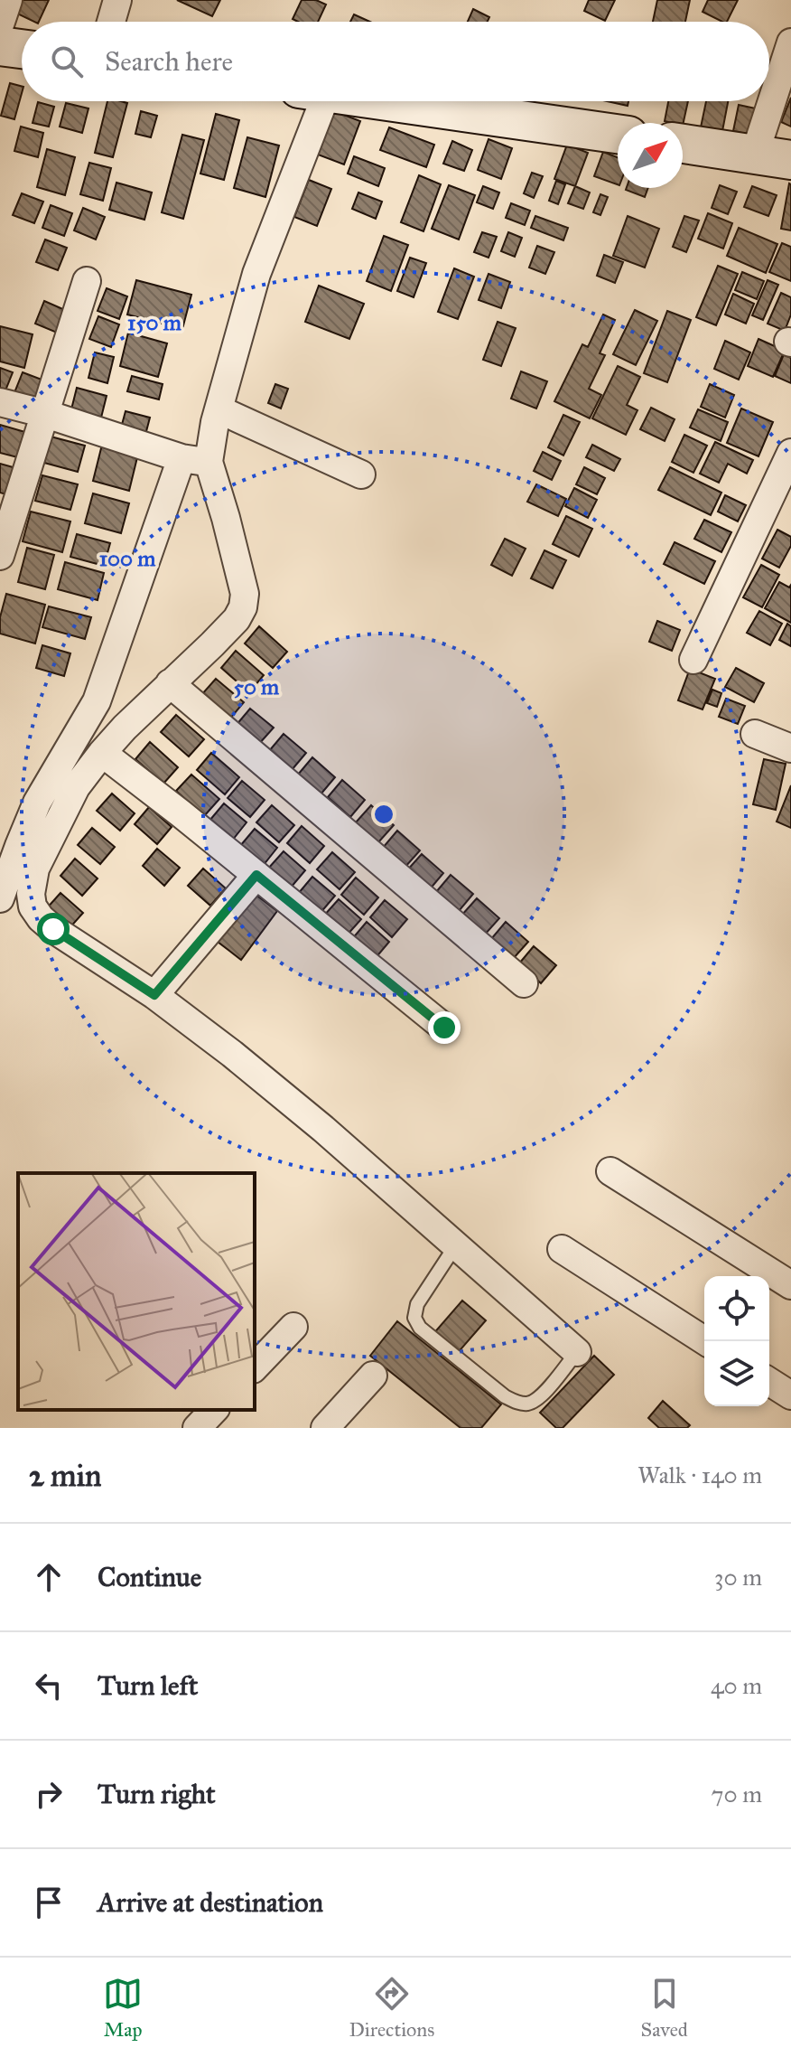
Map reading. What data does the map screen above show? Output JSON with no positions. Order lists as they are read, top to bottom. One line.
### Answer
{"north":"top right","page":{"search":"Search here","heading":["2 min","Walk · 140 m"],"list":[["Continue","30 m"],["Turn left","40 m"],["Turn right","70 m"],"Arrive at destination"],"nav":["Map","Directions","Saved"]},"rings":["150 m","100 m","50 m"]}
